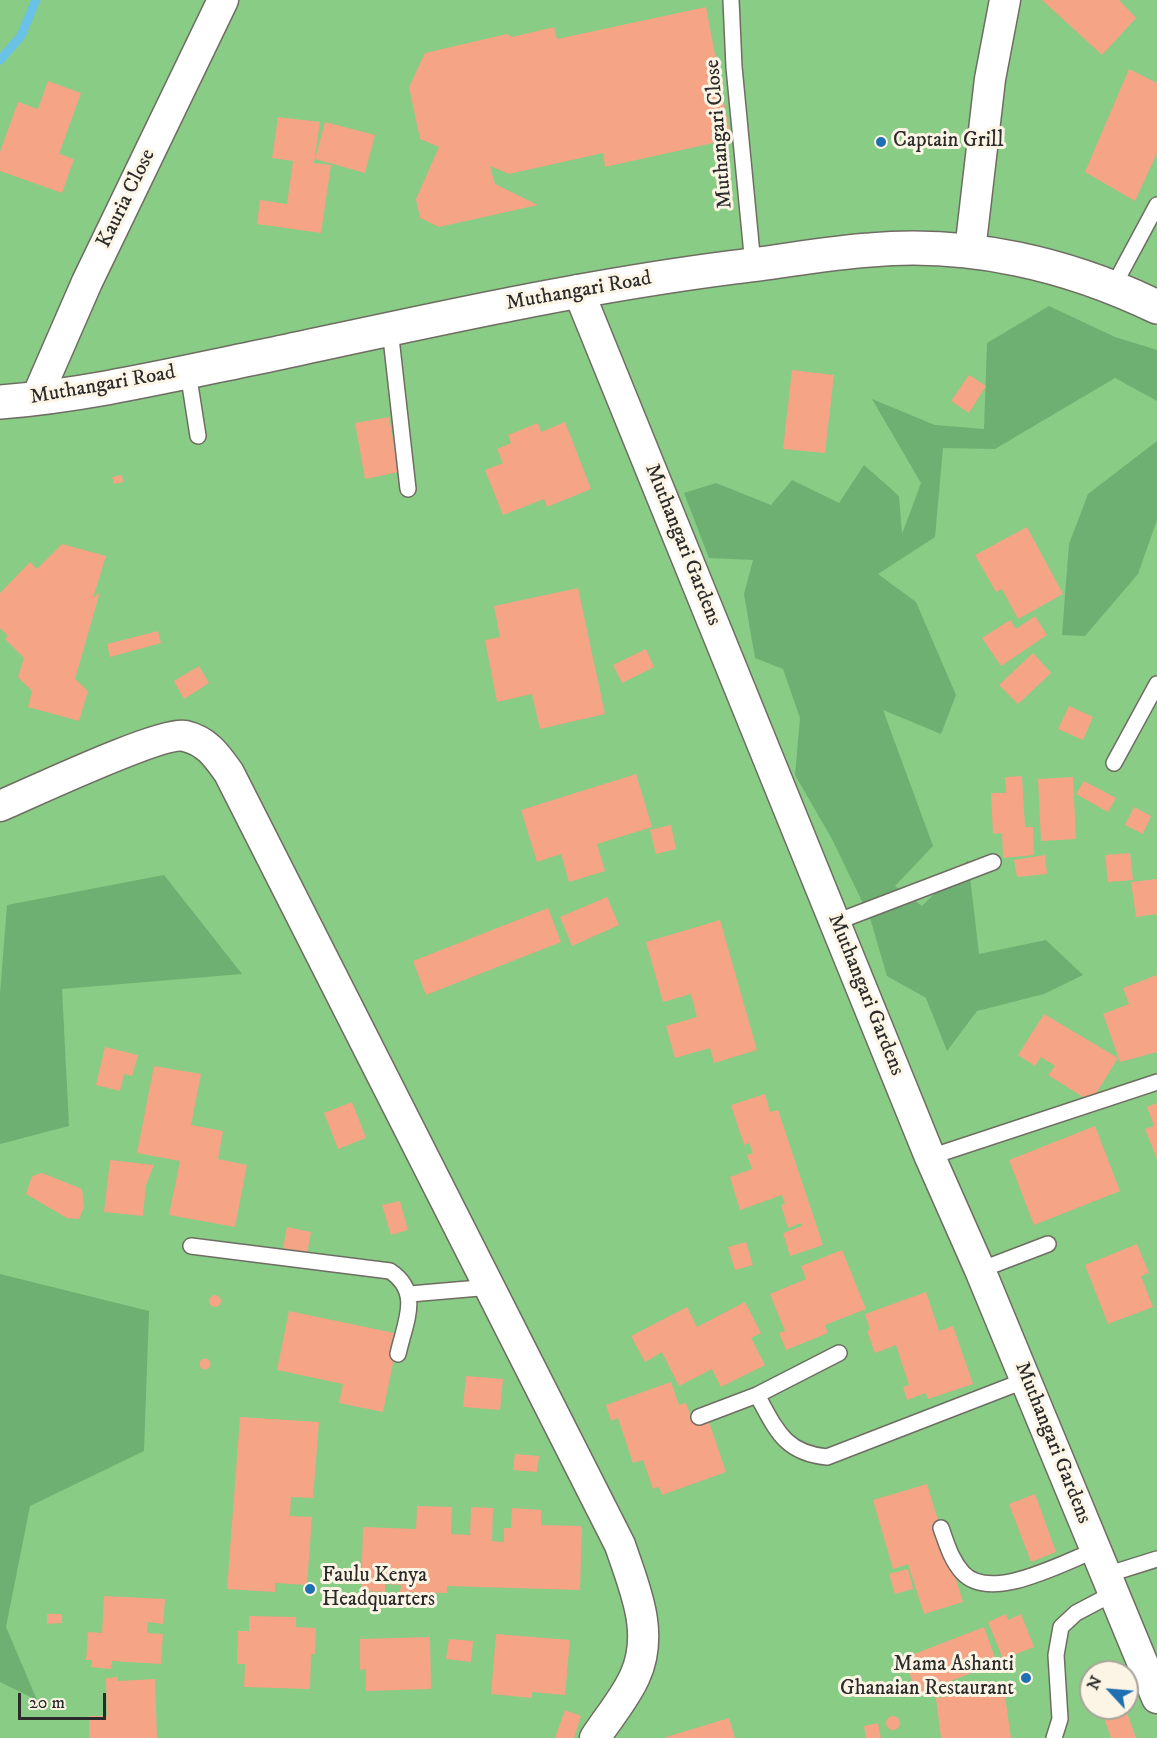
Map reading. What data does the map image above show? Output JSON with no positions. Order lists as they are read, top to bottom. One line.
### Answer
{"streets":{"street":["Kauria Close","Muthangari Road","Muthangari Gardens"],"lane":["Muthangari Close"]},"crossings":[["Muthangari Close","Muthangari Road"],["Kauria Close","Muthangari Road"],["Muthangari Road","Muthangari Gardens"]],"places":["Captain Grill","Faulu Kenya Headquarters","Mama Ashanti Ghanaian Restaurant"],"scale_bar":"20 m","north":"top left"}
